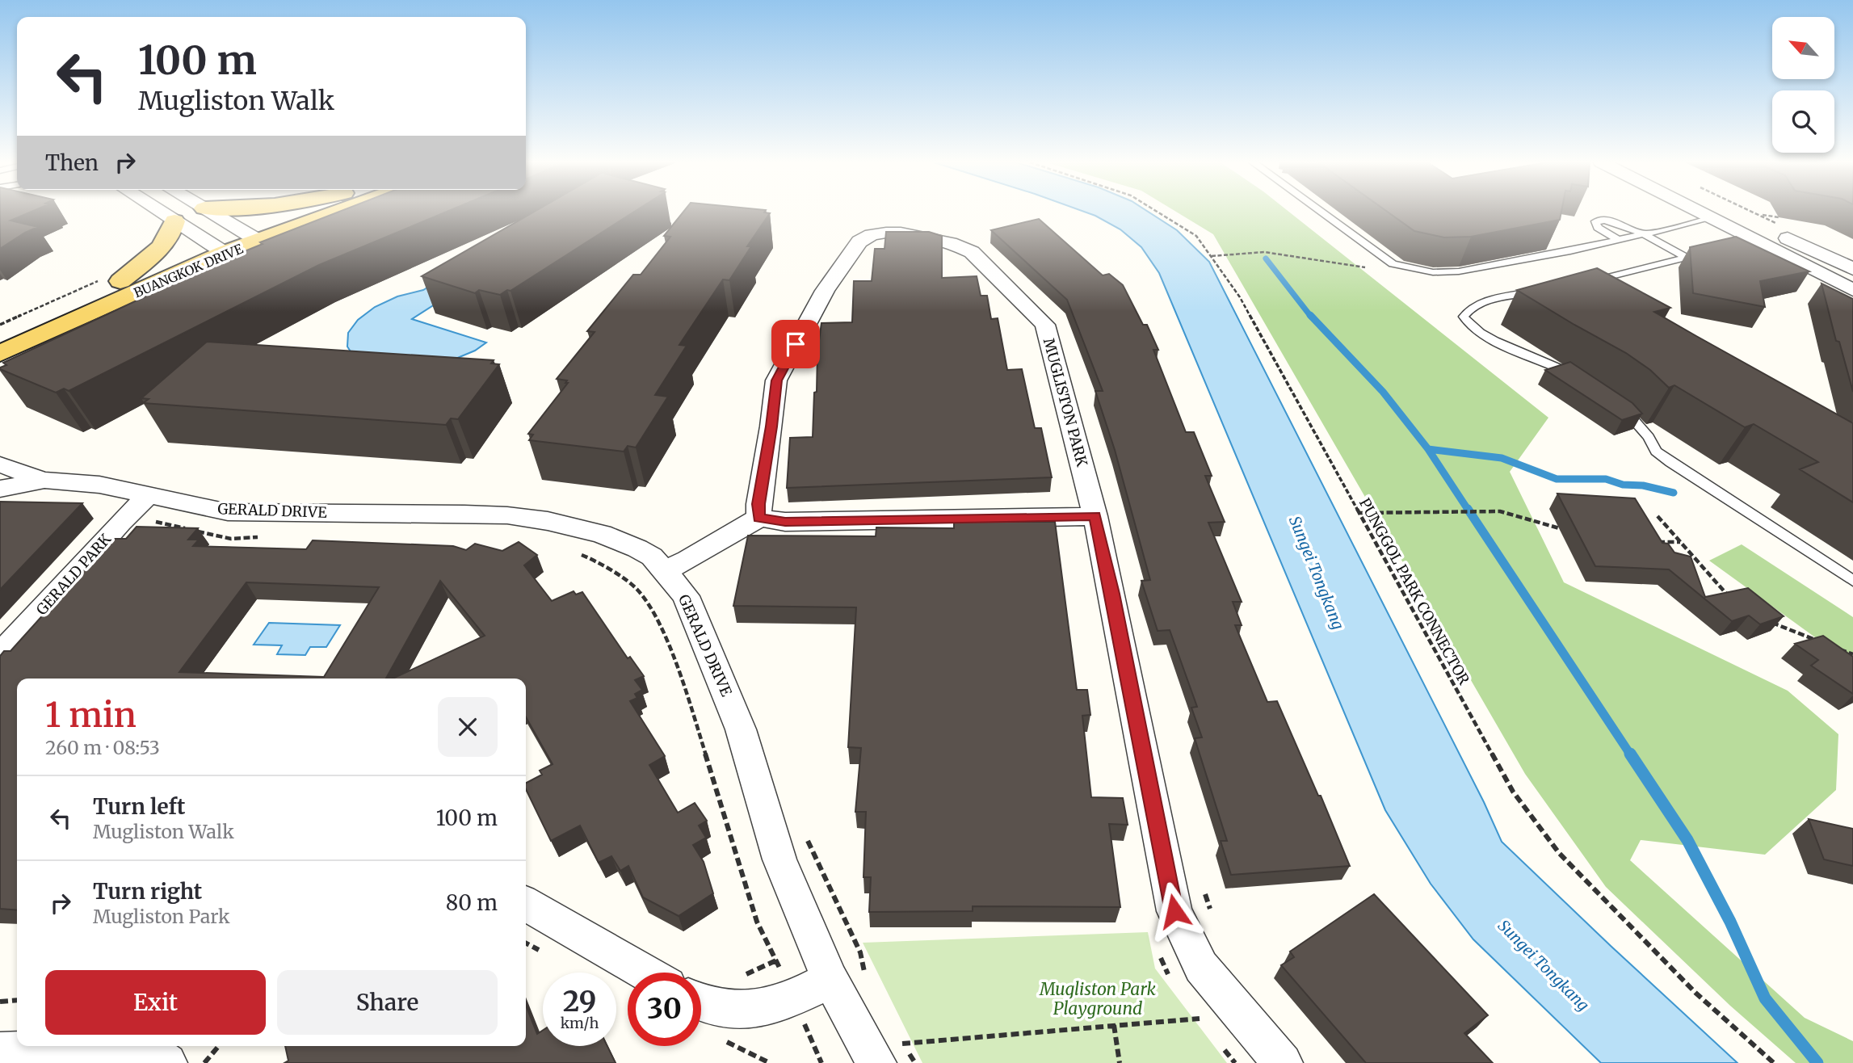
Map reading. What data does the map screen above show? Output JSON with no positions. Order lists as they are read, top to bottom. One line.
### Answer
{"streets":{"main road":["BUANGKOK DRIVE"],"street":["MUGLISTON PARK","GERALD DRIVE","GERALD PARK"],"path":["PUNGGOL PARK CONNECTOR"]},"crossings":[["GERALD DRIVE","GERALD PARK"]],"water":["Sungei Tongkang"],"parks":["Mugliston Park Playground"],"north":"top left","page":{"turn":["100 m","Mugliston Walk"],"then":"Then","heading":["1 min","260 m · 08:53"],"list":[{"name":"Turn left","note":"Mugliston Walk","value":"100 m"},{"name":"Turn right","note":"Mugliston Park","value":"80 m"}],"buttons":["Exit","Share"],"speed":"29 km/h","limit":"30"}}
